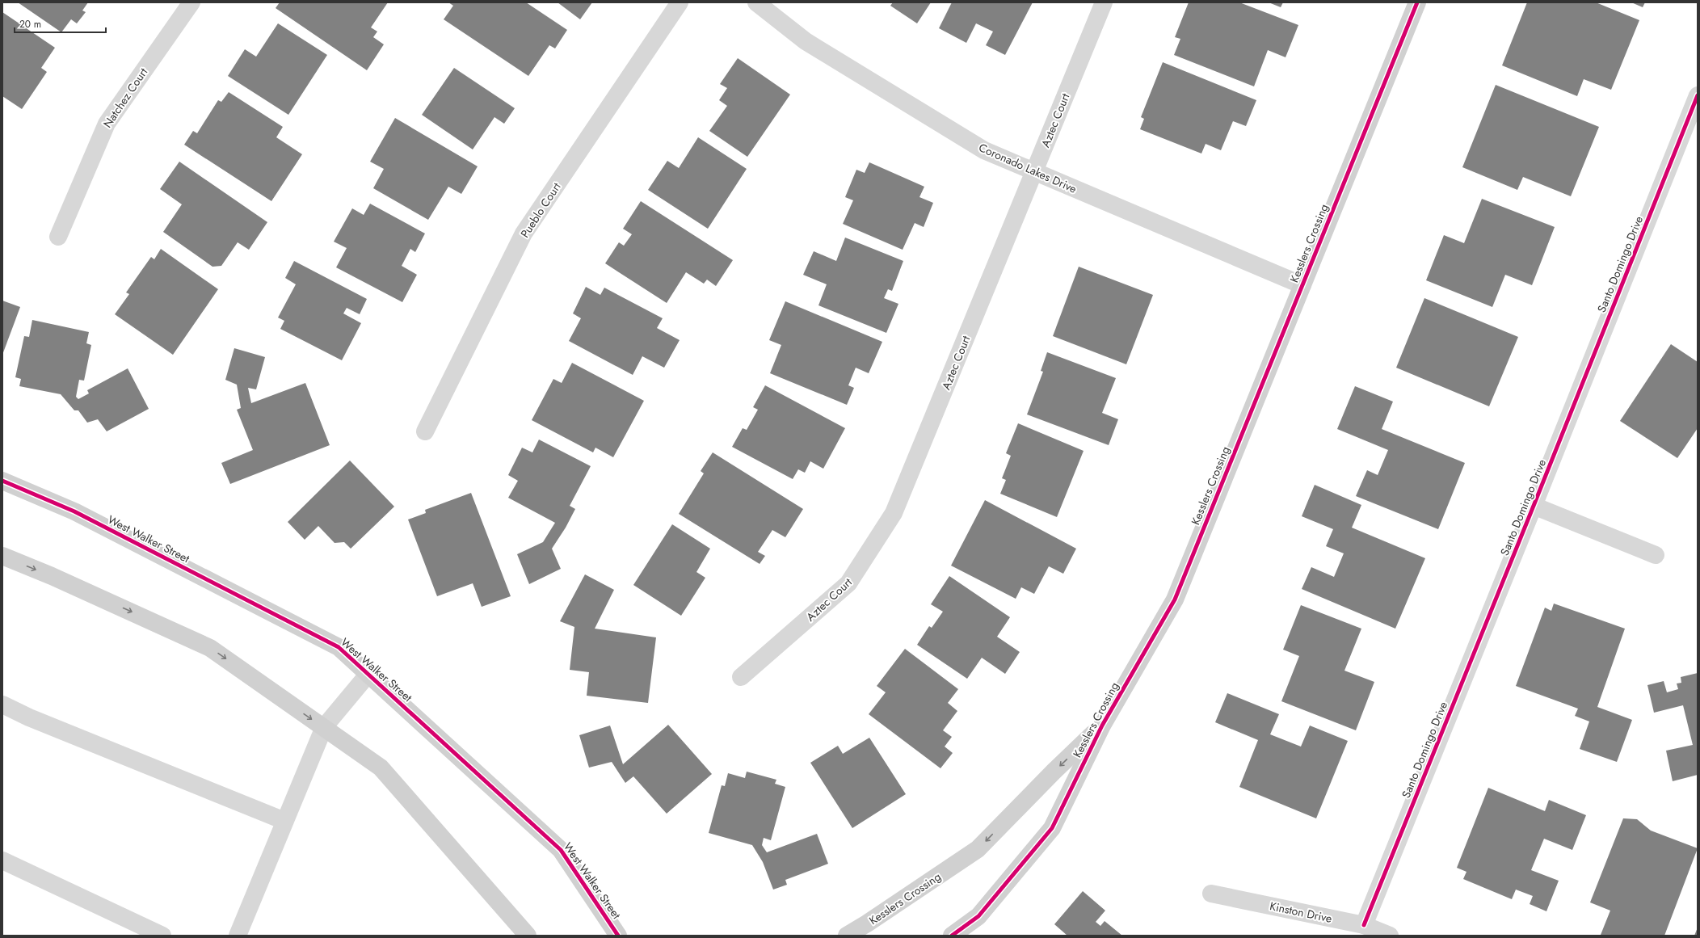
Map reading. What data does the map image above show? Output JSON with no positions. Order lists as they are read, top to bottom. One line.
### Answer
{"streets":{"street":["Natchez Court","Aztec Court","Coronado Lakes Drive","Pueblo Court","Kesslers Crossing","Santo Domingo Drive","West Walker Street","Kinston Drive"]},"crossings":[["Aztec Court","Coronado Lakes Drive"],["Coronado Lakes Drive","Kesslers Crossing"],["Santo Domingo Drive","Kinston Drive"]],"scale_bar":"20 m"}
